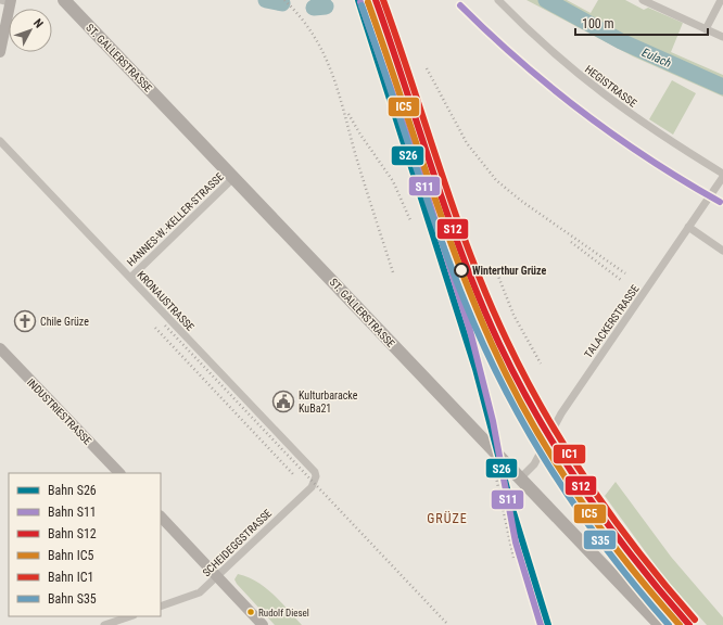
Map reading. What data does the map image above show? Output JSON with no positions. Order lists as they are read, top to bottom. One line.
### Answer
{"streets":{"main road":["ST. GALLERSTRASSE"],"street":["HEGISTRASSE","HANNES-W.-KELLER-STRASSE","KRONAUSTRASSE","TALACKERSTRASSE","INDUSTRIESTRASSE","SCHEIDEGGSTRASSE"]},"crossings":[["ST. GALLERSTRASSE","HANNES-W.-KELLER-STRASSE"],["ST. GALLERSTRASSE","TALACKERSTRASSE"],["HANNES-W.-KELLER-STRASSE","KRONAUSTRASSE"],["KRONAUSTRASSE","SCHEIDEGGSTRASSE"]],"districts":["GRÜZE"],"water":["Eulach"],"places":{"other":["Winterthur Grüze","Rudolf Diesel"],"church":["Chile Grüze"],"public building":["Kulturbaracke KuBa21"]},"lines":["rail line S26","rail line S12","rail line IC1","rail line S11","rail line IC5","rail line S35"],"legend":["Bahn S26","Bahn S11","Bahn S12","Bahn IC5","Bahn IC1","Bahn S35"],"scale_bar":"100 m","north":"top right"}
